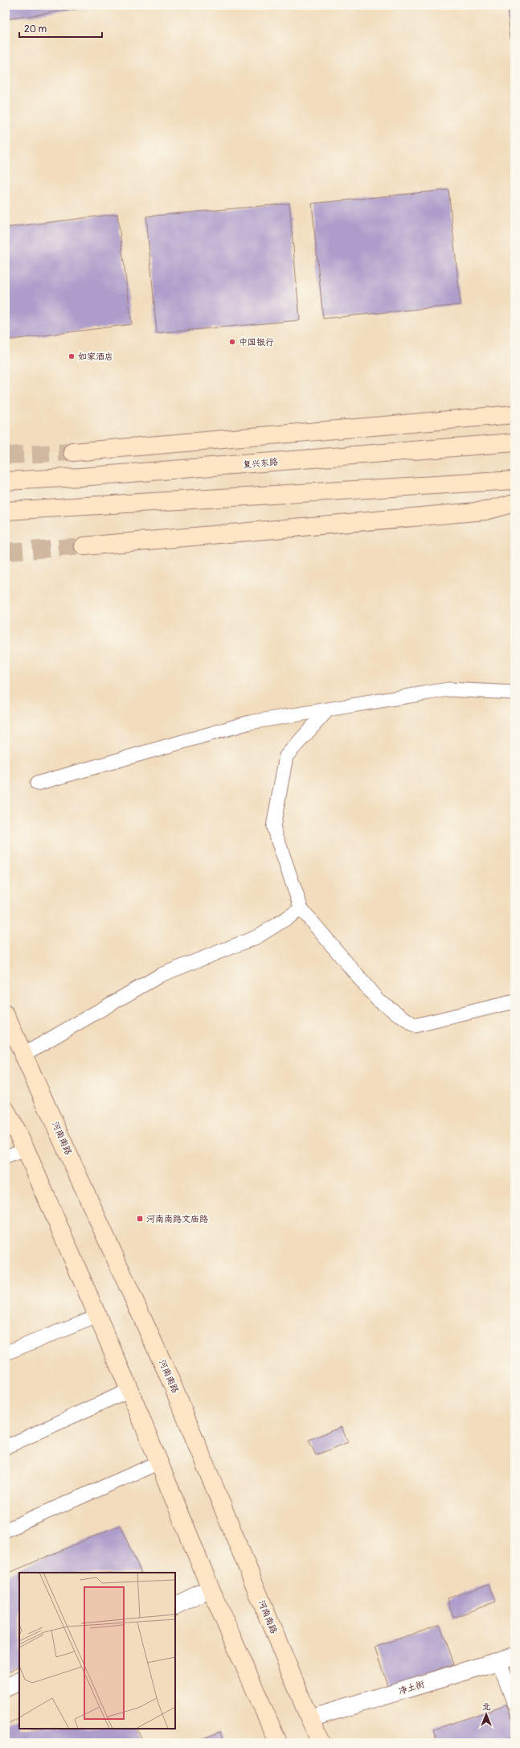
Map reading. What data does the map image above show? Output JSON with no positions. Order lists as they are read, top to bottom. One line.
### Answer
{"streets":{"main road":["复兴东路","河南南路"],"street":["净土街"]},"crossings":[["河南南路","净土街"]],"places":{"other":["中国银行","如家酒店"],"transit":["河南南路文庙路"]},"scale_bar":"20 m","north":"top"}
